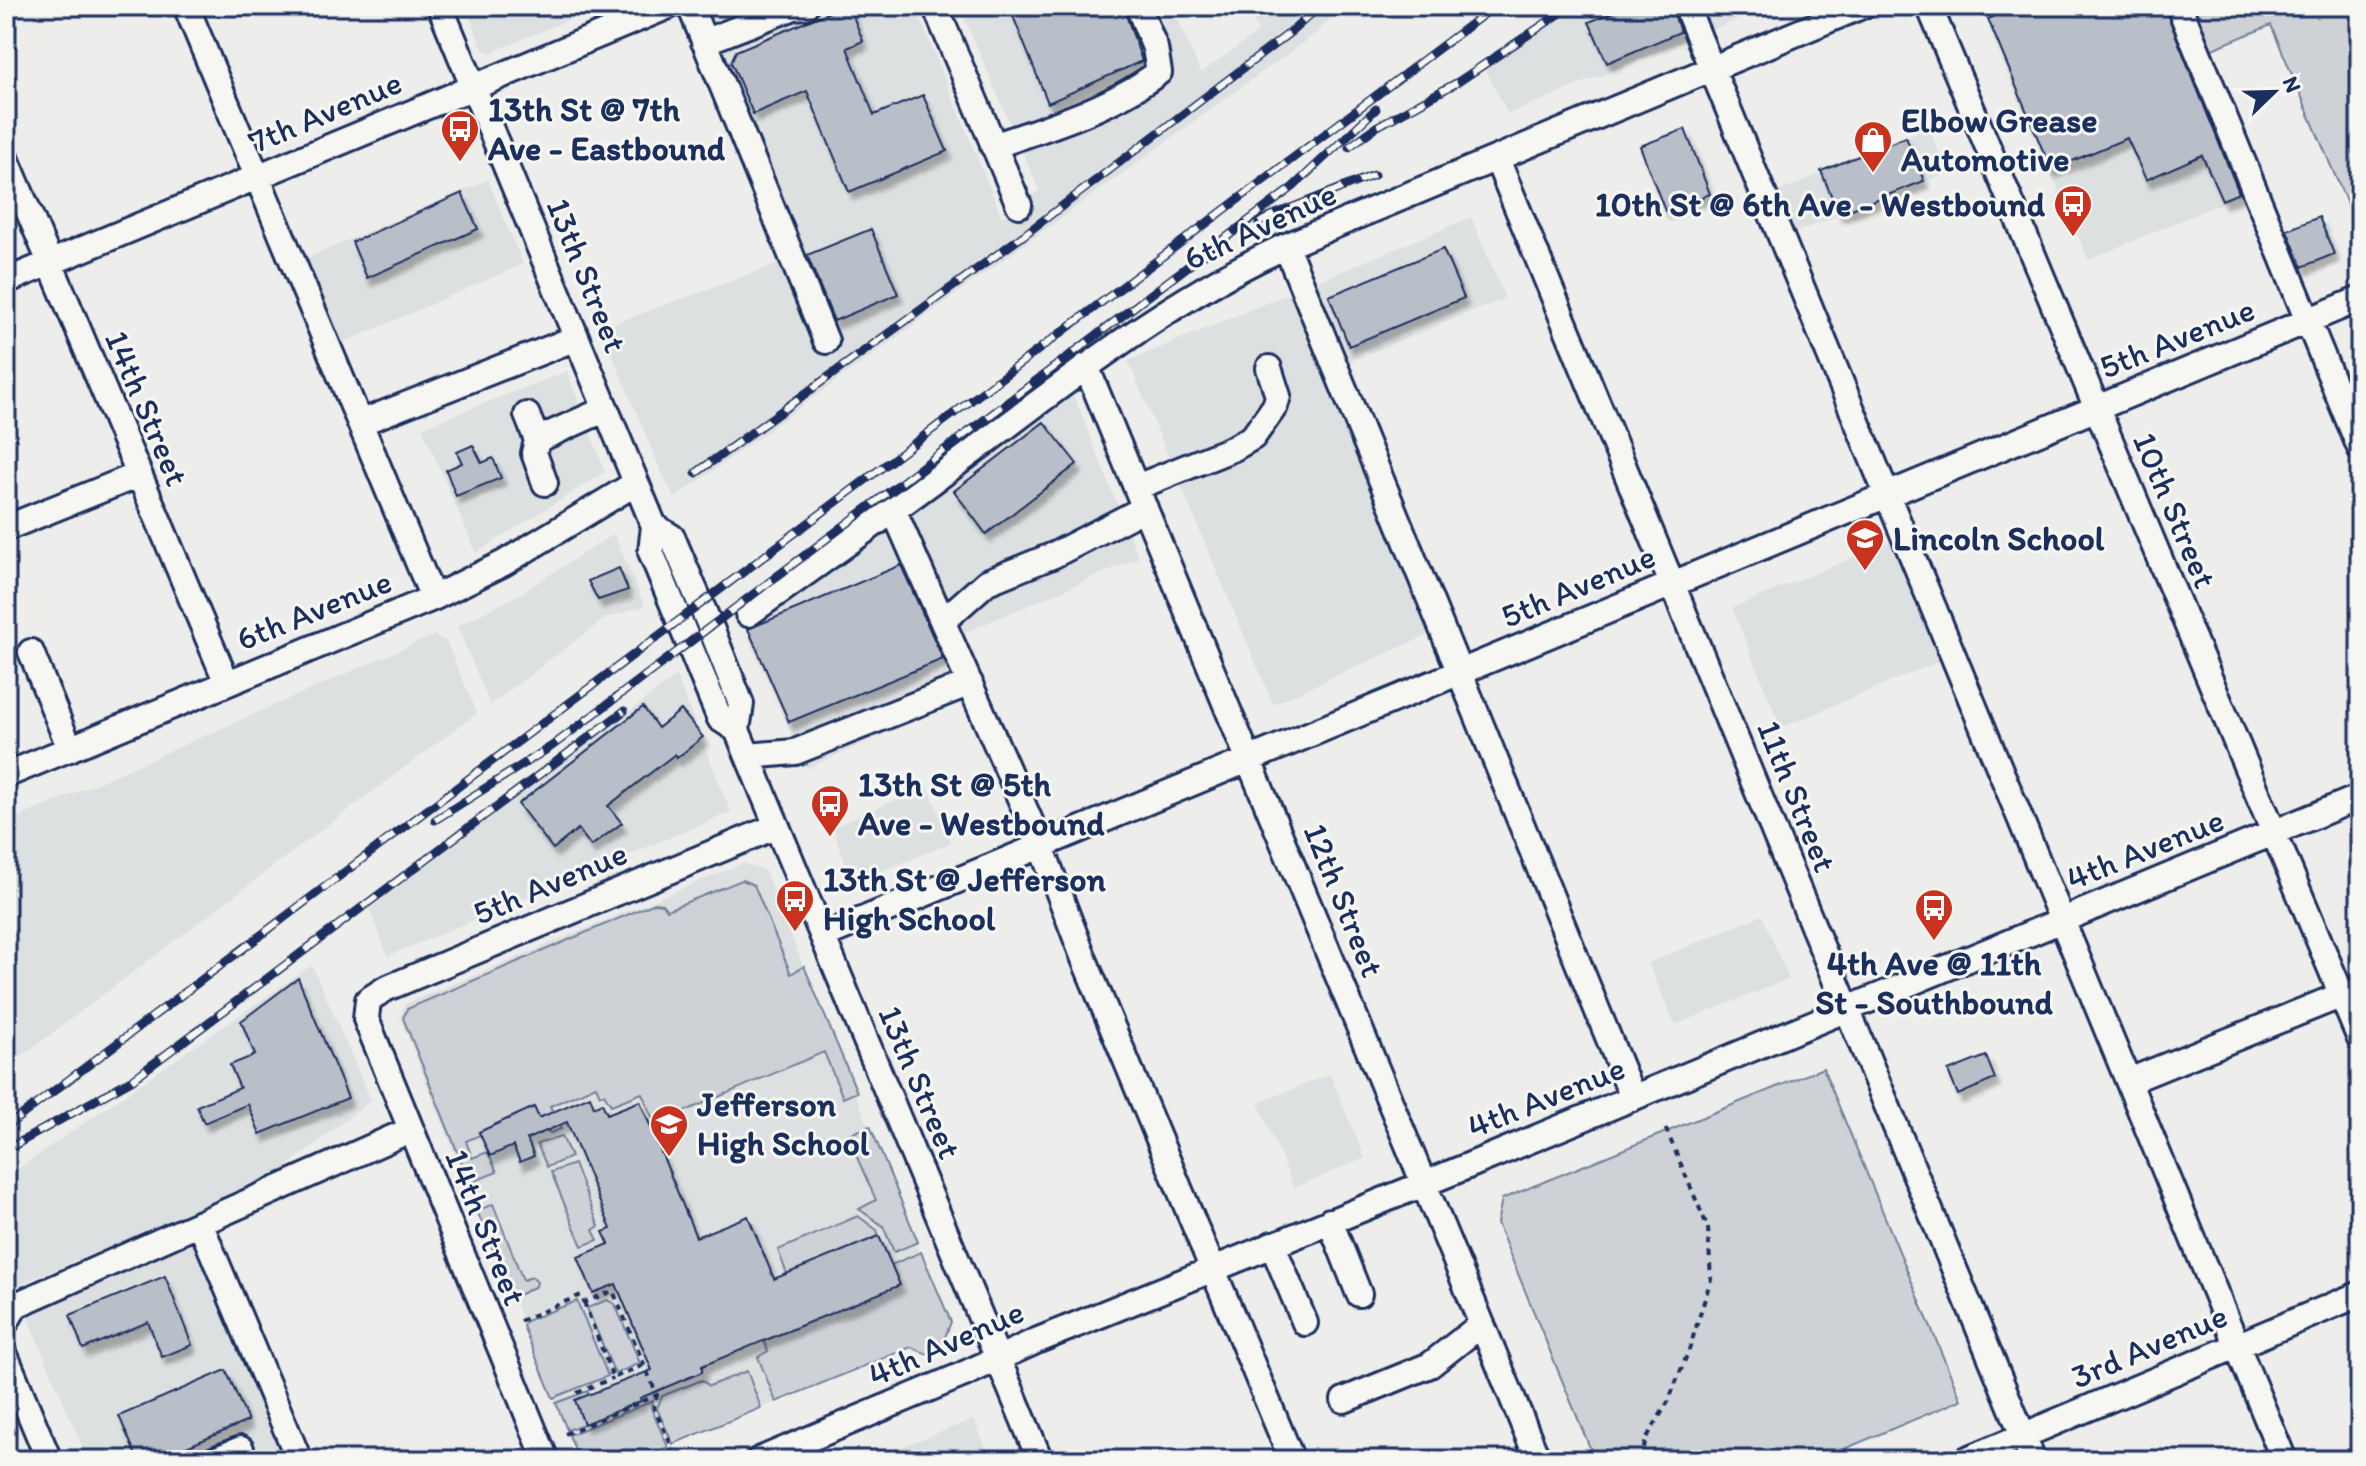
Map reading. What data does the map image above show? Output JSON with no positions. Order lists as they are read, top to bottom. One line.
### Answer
{"streets":{"street":["7th Avenue","6th Avenue","13th Street","5th Avenue","14th Street","10th Street","11th Street","4th Avenue","12th Street","3rd Avenue"]},"crossings":[["7th Avenue","13th Street"],["7th Avenue","14th Street"],["6th Avenue","13th Street"],["6th Avenue","14th Street"],["6th Avenue","11th Street"],["6th Avenue","12th Street"],["13th Street","5th Avenue"],["13th Street","4th Avenue"],["5th Avenue","14th Street"],["5th Avenue","10th Street"],["5th Avenue","11th Street"],["5th Avenue","12th Street"],["10th Street","4th Avenue"],["11th Street","4th Avenue"],["11th Street","3rd Avenue"],["4th Avenue","12th Street"]],"places":{"bus stop":["13th St @ 7th Ave - Eastbound","10th St @ 6th Ave - Westbound","13th St @ 5th Ave - Westbound","13th St @ Jefferson High School","4th Ave @ 11th St - Southbound"],"shop":["Elbow Grease Automotive"],"school or university":["Lincoln School","Jefferson High School"]},"north":"top right"}
